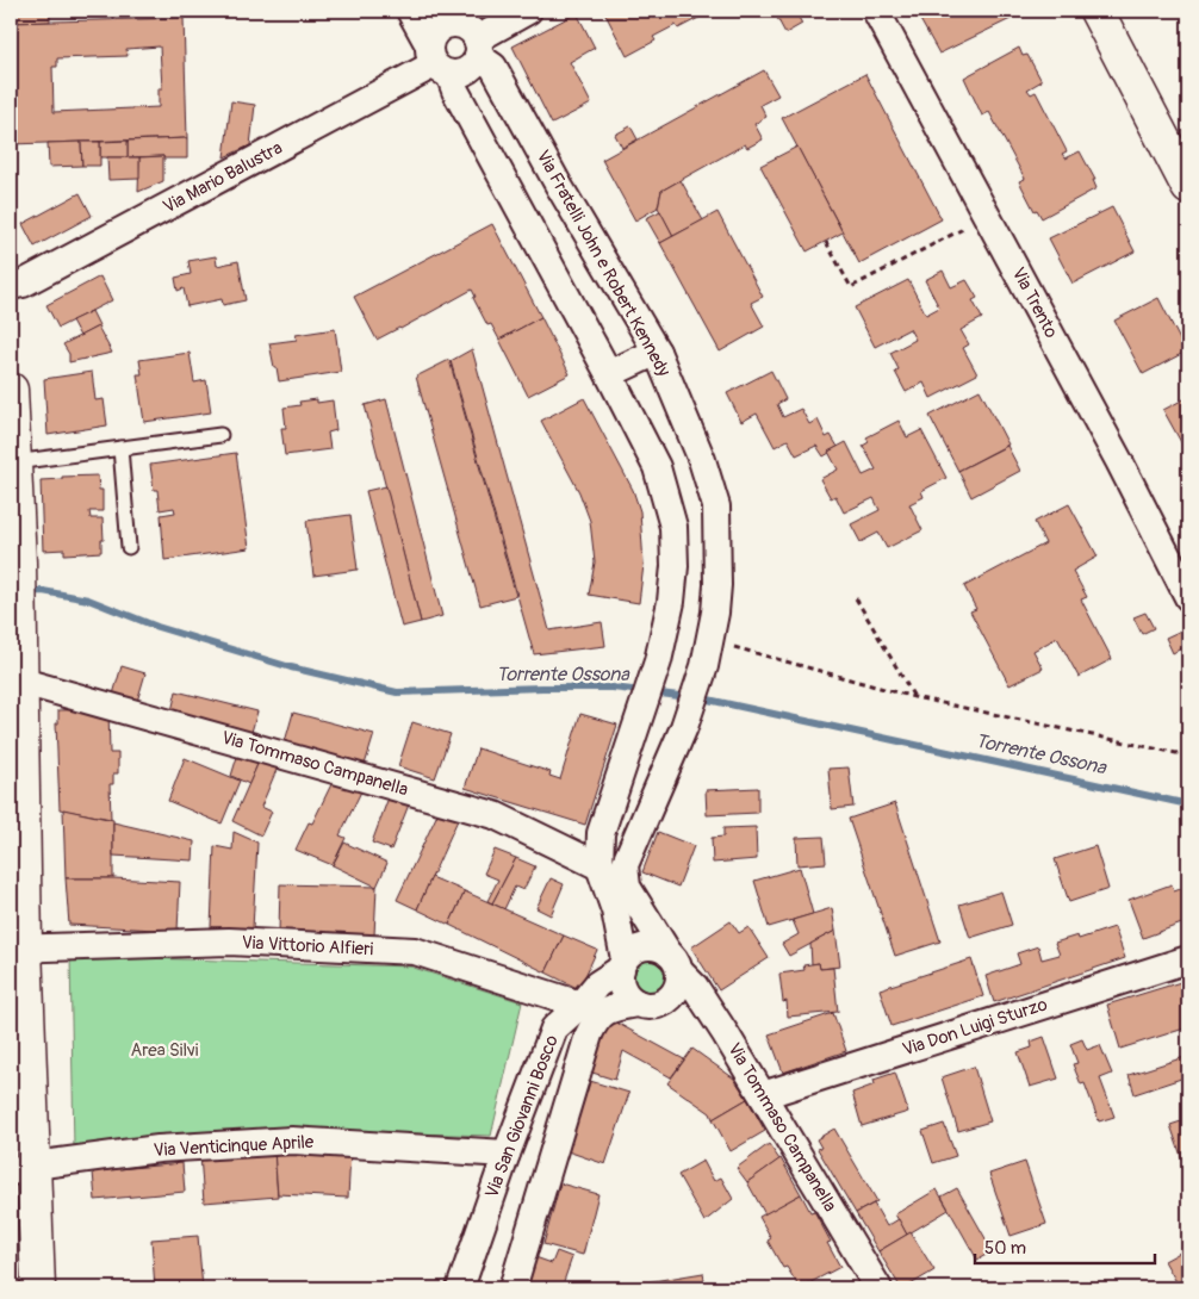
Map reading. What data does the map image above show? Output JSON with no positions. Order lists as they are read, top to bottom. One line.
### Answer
{"streets":{"street":["Via Mario Balustra","Via Fratelli John e Robert Kennedy","Via Trento","Via Tommaso Campanella","Via Vittorio Alfieri","Via Don Luigi Sturzo","Via San Giovanni Bosco","Via Venticinque Aprile"]},"crossings":[["Via Mario Balustra","Via Fratelli John e Robert Kennedy"],["Via Fratelli John e Robert Kennedy","Via Tommaso Campanella"],["Via Fratelli John e Robert Kennedy","Via San Giovanni Bosco"],["Via Tommaso Campanella","Via Don Luigi Sturzo"],["Via Tommaso Campanella","Via San Giovanni Bosco"],["Via Vittorio Alfieri","Via San Giovanni Bosco"],["Via San Giovanni Bosco","Via Venticinque Aprile"]],"water":["Torrente Ossona"],"parks":["Area Silvi"],"scale_bar":"50 m"}
